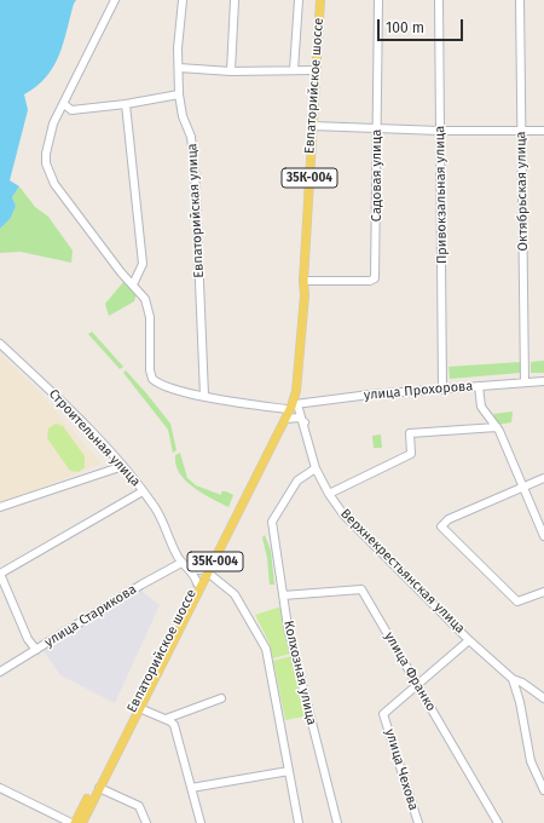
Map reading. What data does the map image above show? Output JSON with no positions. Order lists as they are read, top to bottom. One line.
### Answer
{"streets":{"main road":["Евпаторийское шоссе","35К-004"],"street":["Садовая улица","Октябрьская улица","Привокзальная улица","Евпаторийская улица","улица Прохорова","Строительная улица","Верхнекрестьянская улица","улица Старикова","улица Франко","Колхозная улица","улица Чехова"]},"crossings":[["Евпаторийское шоссе","Садовая улица"],["Евпаторийское шоссе","улица Прохорова"],["Евпаторийское шоссе","Строительная улица"],["Евпаторийское шоссе","Верхнекрестьянская улица"],["Евпаторийское шоссе","Колхозная улица"],["Октябрьская улица","улица Прохорова"],["Привокзальная улица","улица Прохорова"],["Евпаторийская улица","улица Прохорова"],["улица Прохорова","Верхнекрестьянская улица"],["Строительная улица","улица Старикова"],["Верхнекрестьянская улица","Колхозная улица"],["Верхнекрестьянская улица","улица Чехова"],["улица Франко","Колхозная улица"],["улица Франко","улица Чехова"]],"scale_bar":"100 m"}
